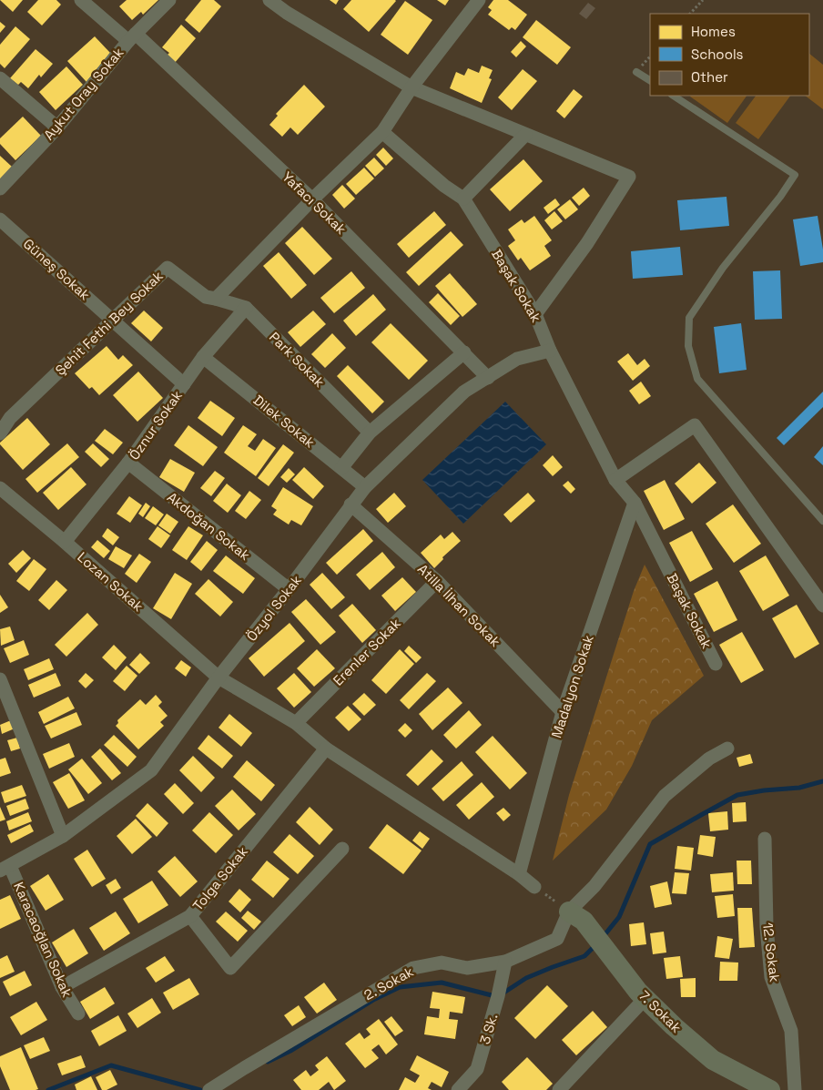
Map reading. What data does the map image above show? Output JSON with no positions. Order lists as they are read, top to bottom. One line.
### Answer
{"streets":{"street":["Aykut Oray Sokak","Yafacı Sokak","Güneş Sokak","Başak Sokak","Şehit Fethi Bey Sokak","Park Sokak","Dilek Sokak","Öznur Sokak","Akdoğan Sokak","Lozan Sokak","Atilla İlhan Sokak","Özyol Sokak","Erenler Sokak","Madalyon Sokak","Tolga Sokak","Karacaoğlan Sokak","12. Sokak","2. Sokak","7. Sokak","3 Sk."]},"crossings":[["Aykut Oray Sokak","Yafacı Sokak"],["Yafacı Sokak","Özyol Sokak"],["Güneş Sokak","Şehit Fethi Bey Sokak"],["Güneş Sokak","Öznur Sokak"],["Başak Sokak","Özyol Sokak"],["Başak Sokak","Madalyon Sokak"],["Şehit Fethi Bey Sokak","Park Sokak"],["Park Sokak","Öznur Sokak"],["Dilek Sokak","Öznur Sokak"],["Dilek Sokak","Özyol Sokak"],["Öznur Sokak","Akdoğan Sokak"],["Öznur Sokak","Lozan Sokak"],["Akdoğan Sokak","Özyol Sokak"],["Lozan Sokak","Özyol Sokak"],["Atilla İlhan Sokak","Özyol Sokak"],["Atilla İlhan Sokak","Erenler Sokak"],["Atilla İlhan Sokak","Madalyon Sokak"],["Özyol Sokak","Karacaoğlan Sokak"],["Tolga Sokak","Karacaoğlan Sokak"],["2. Sokak","7. Sokak"],["2. Sokak","3 Sk."]],"legend":["Homes","Schools","Other"]}
